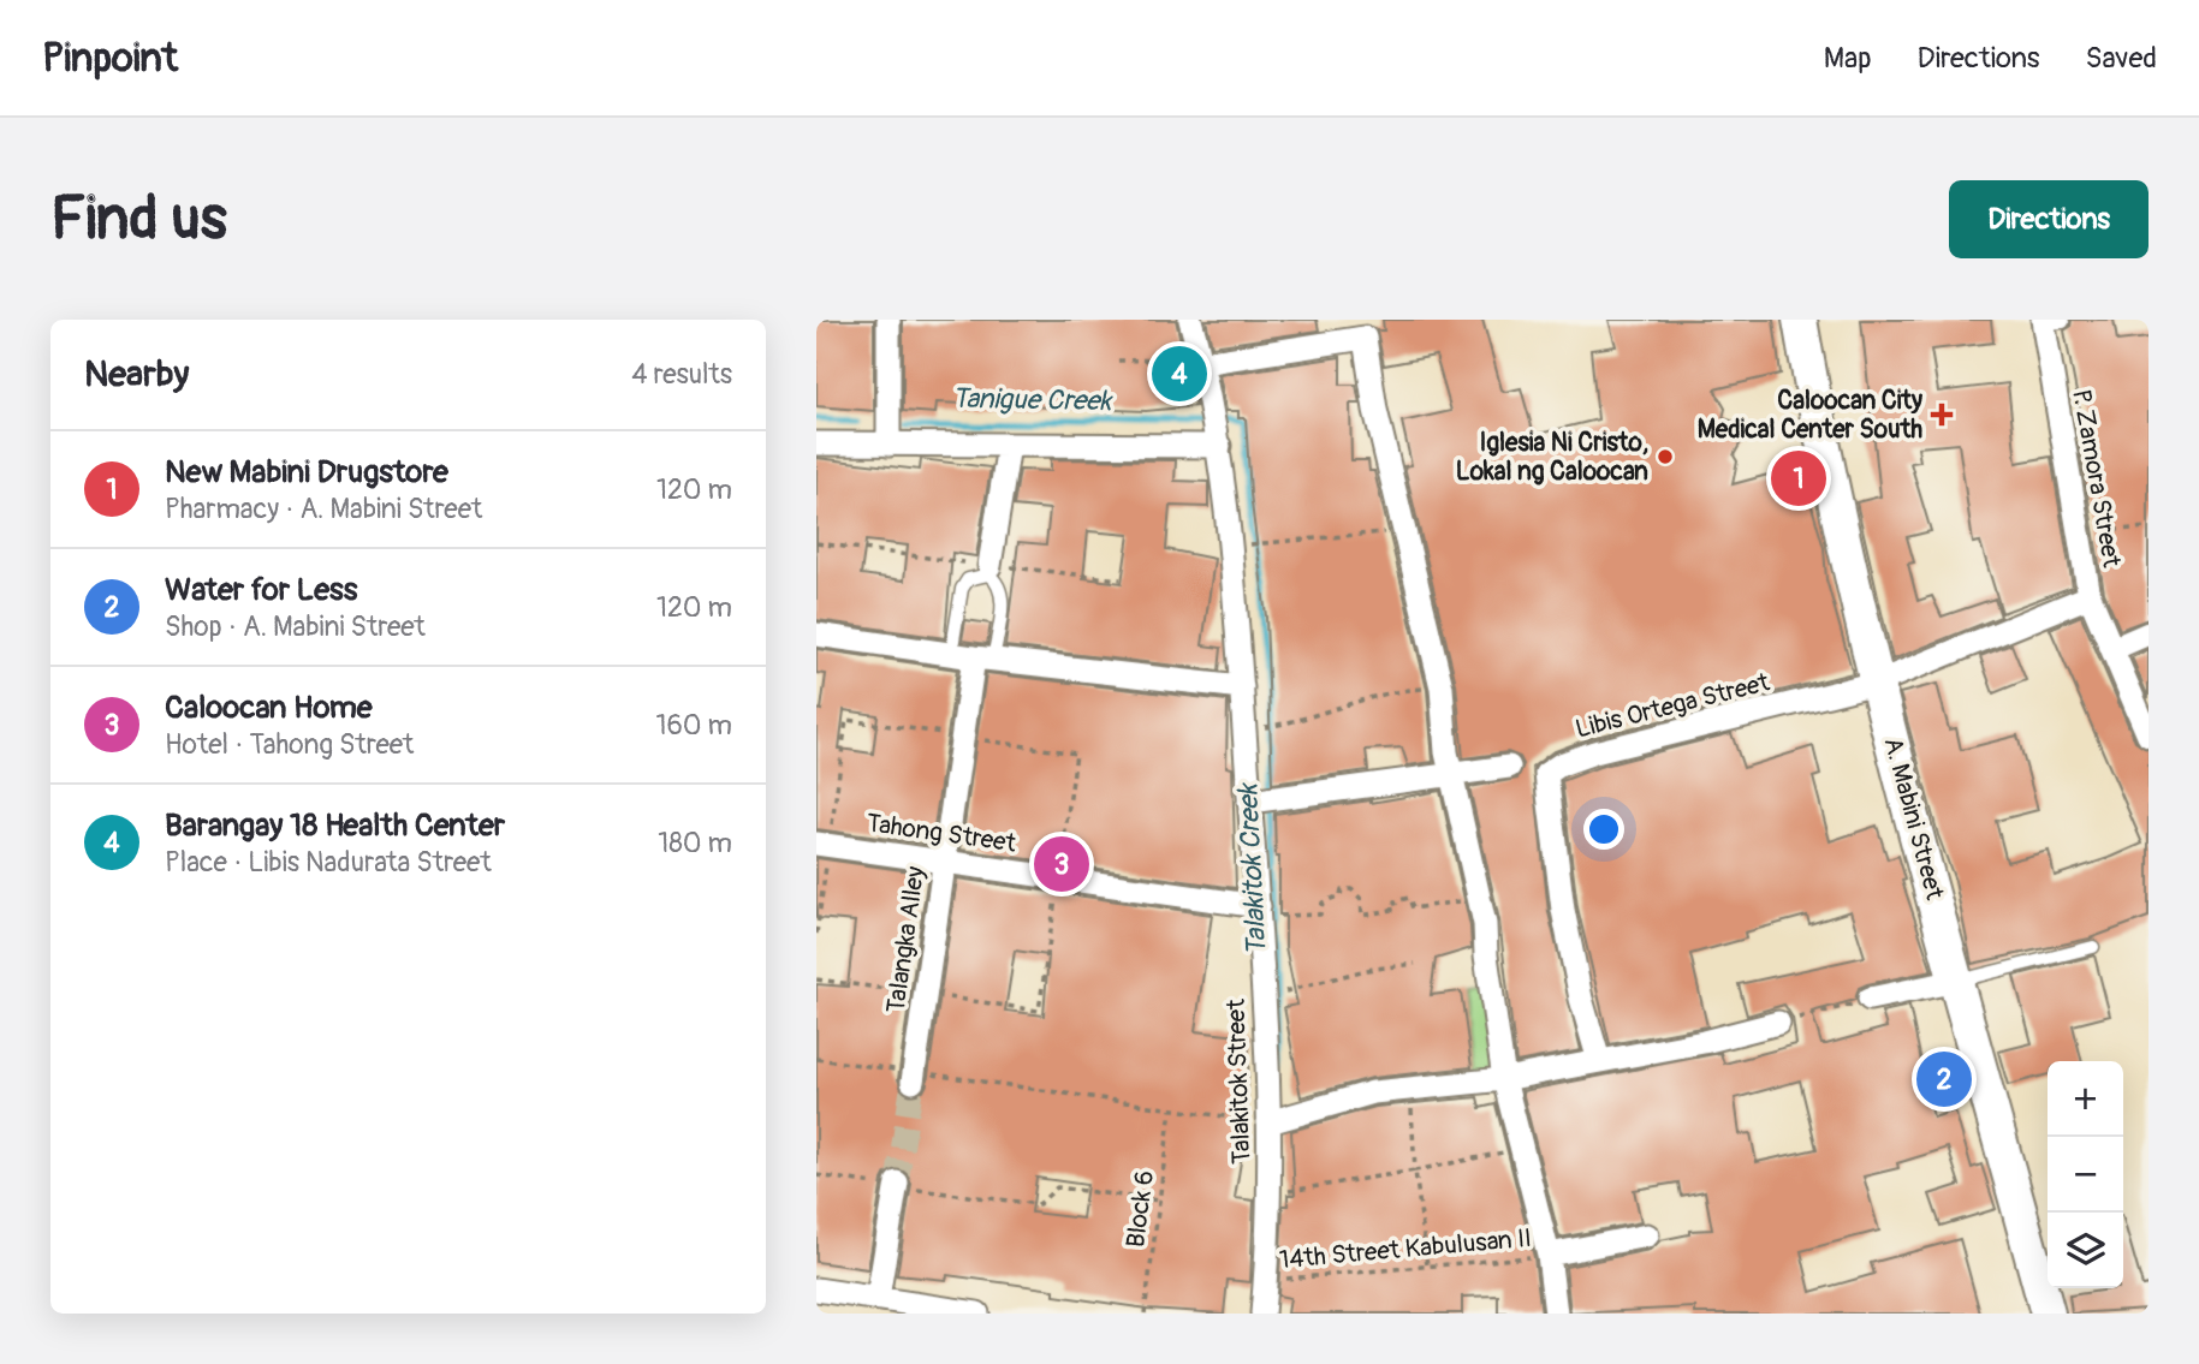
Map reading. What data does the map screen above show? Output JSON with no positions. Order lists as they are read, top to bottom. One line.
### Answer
{"streets":{"main road":["A. Mabini Street"],"street":["P. Zamora Street","Libis Ortega Street","Tahong Street","Talangka Alley","Talakitok Street"],"path":["Block 6","14th Street Kabulusan II"]},"crossings":[["P. Zamora Street","Libis Ortega Street"],["Libis Ortega Street","A. Mabini Street"],["Tahong Street","Talangka Alley"],["Tahong Street","Talakitok Street"],["Talakitok Street","14th Street Kabulusan II"]],"water":["Tanigue Creek","Talakitok Creek"],"places":{"health":["Caloocan City Medical Center South"],"other":["Iglesia Ni Cristo, Lokal ng Caloocan"]},"page":{"header":"Pinpoint","nav":["Map","Directions","Saved"],"buttons":"Directions","title":"Find us","heading":["Nearby","4 results"],"pins":["4","1","3","2"],"list":[{"mark":"1","name":"New Mabini Drugstore","note":"Pharmacy · A. Mabini Street","value":"120 m"},{"mark":"2","name":"Water for Less","note":"Shop · A. Mabini Street","value":"120 m"},{"mark":"3","name":"Caloocan Home","note":"Hotel · Tahong Street","value":"160 m"},{"mark":"4","name":"Barangay 18 Health Center","note":"Place · Libis Nadurata Street","value":"180 m"}],"map_buttons":["+","−"]}}
